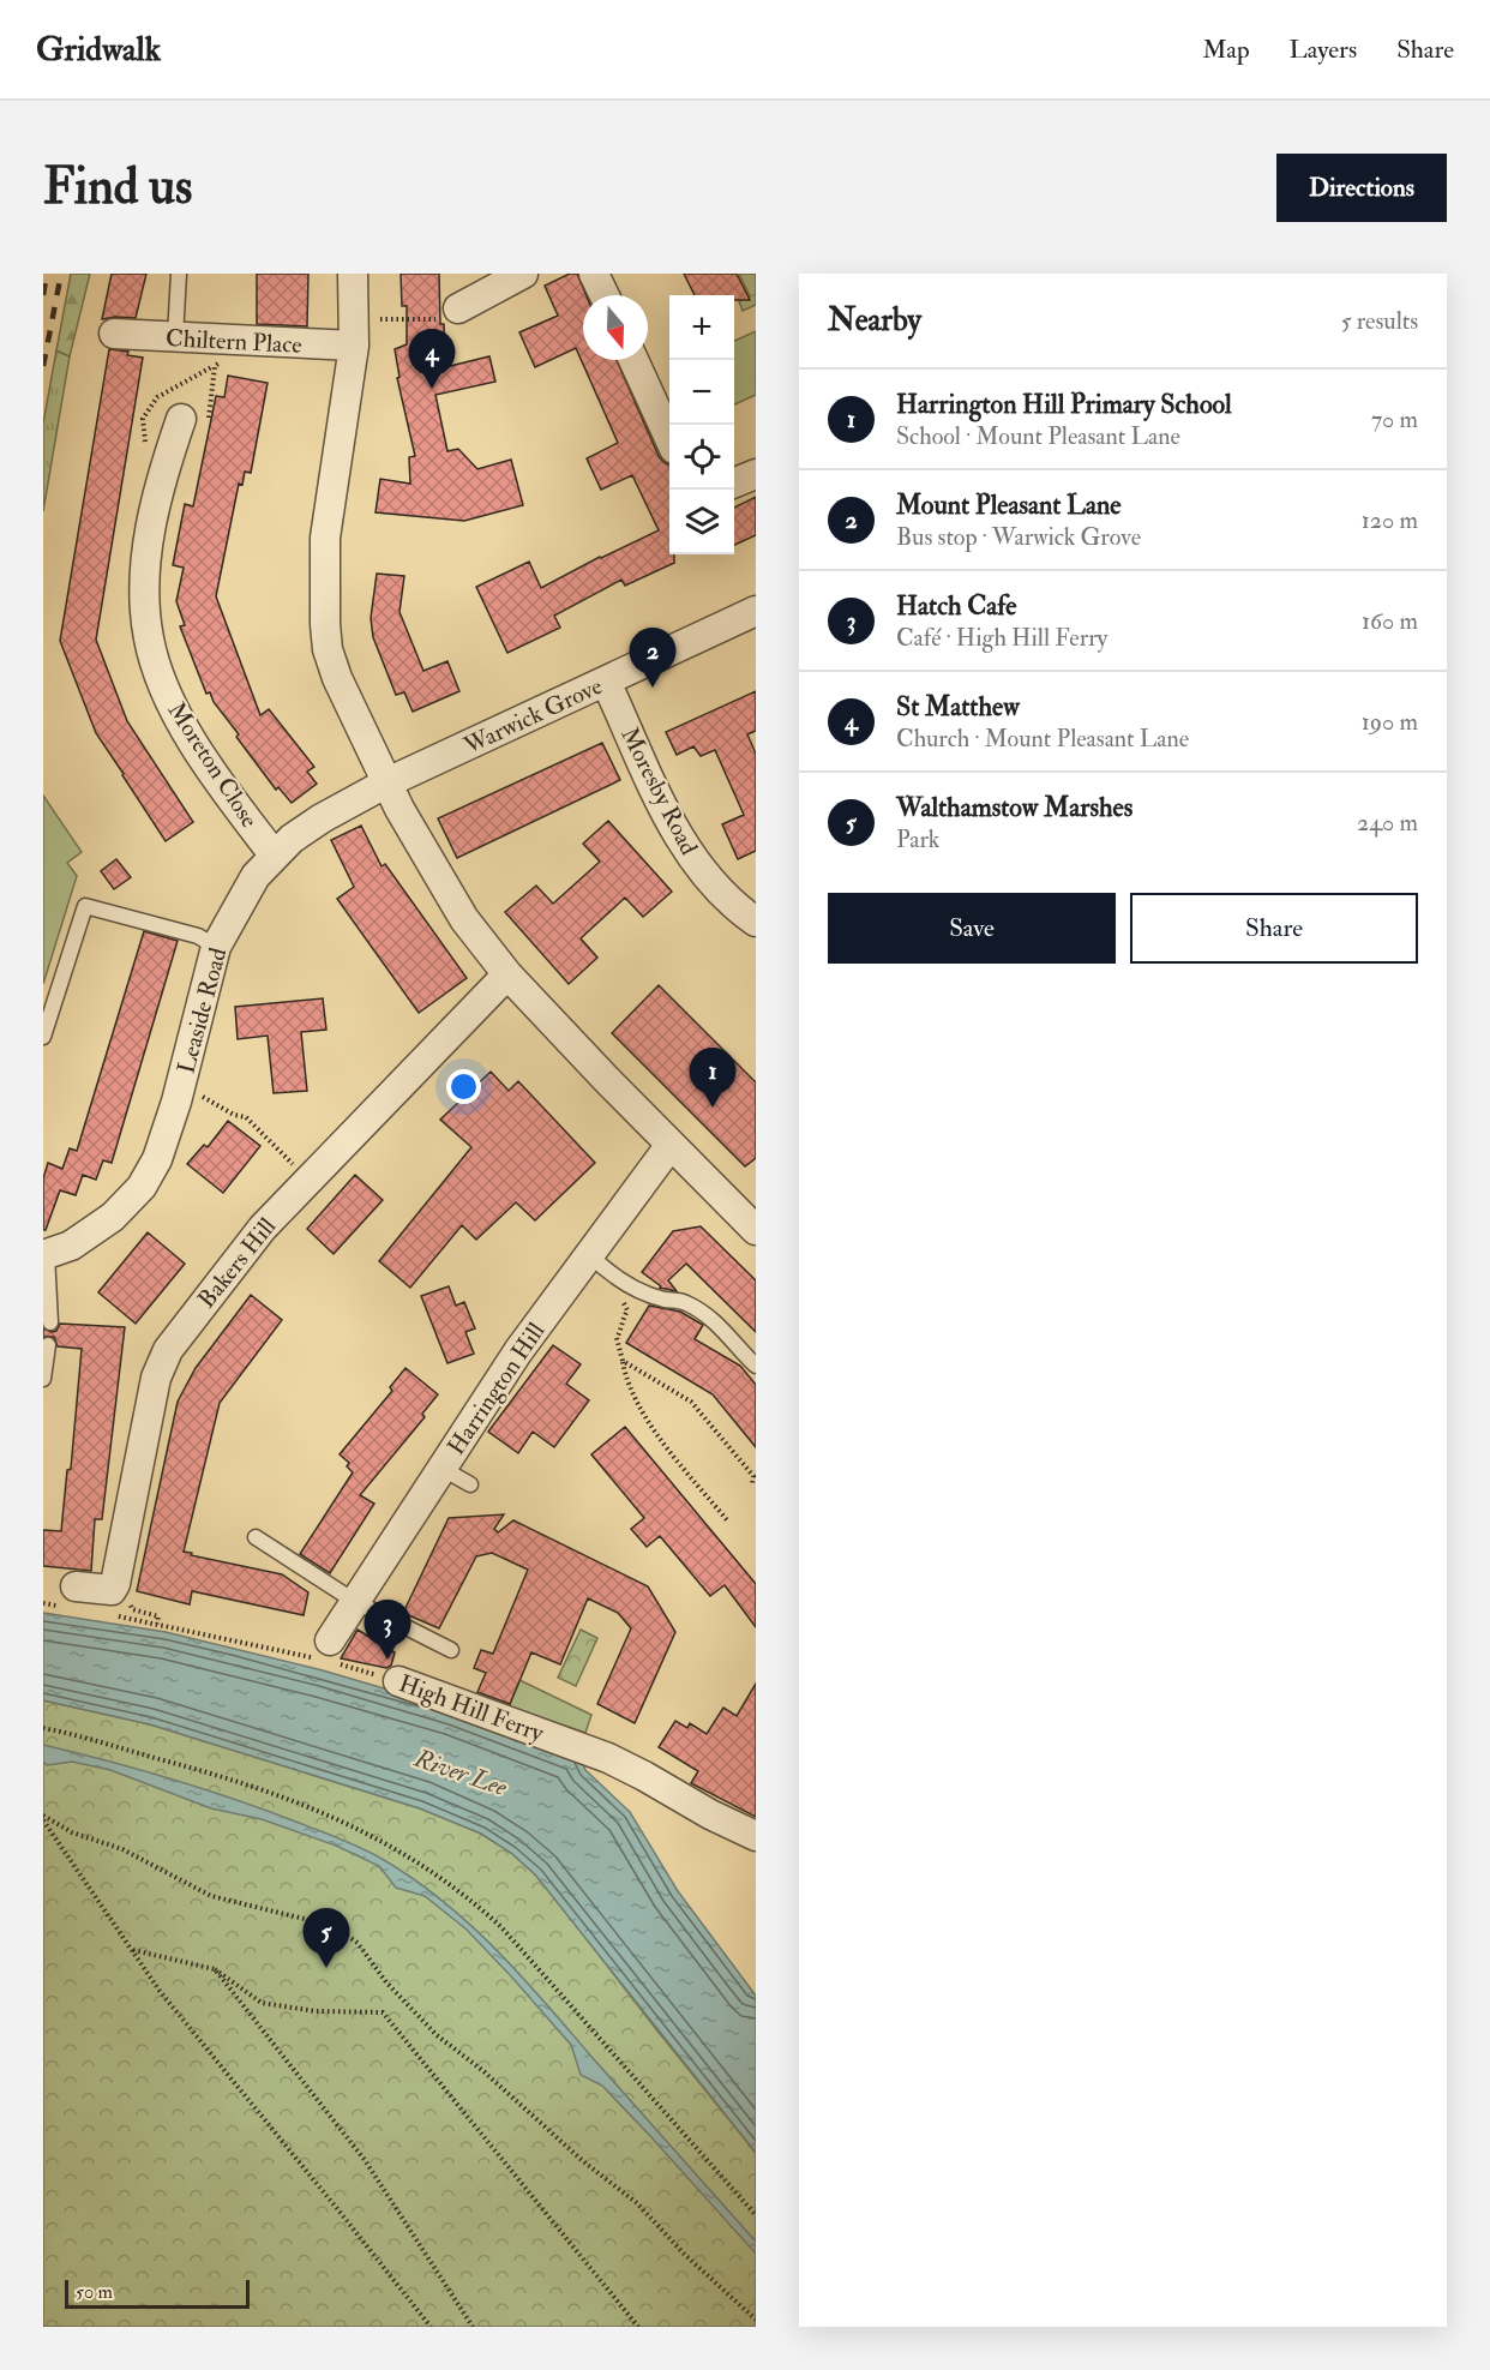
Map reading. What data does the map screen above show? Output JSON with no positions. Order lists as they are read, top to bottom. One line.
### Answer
{"streets":{"street":["Chiltern Place","Warwick Grove","Moreton Close","Moresby Road","Leaside Road","Bakers Hill","Harrington Hill","High Hill Ferry"]},"crossings":[["Warwick Grove","Moresby Road"],["Warwick Grove","Leaside Road"],["Moreton Close","Leaside Road"],["Bakers Hill","High Hill Ferry"],["Harrington Hill","High Hill Ferry"]],"water":["River Lee"],"scale_bar":"50 m","north":"bottom","page":{"header":"Gridwalk","nav":["Map","Layers","Share"],"buttons":["Directions",["Save","Share"]],"title":"Find us","heading":["Nearby","5 results"],"map_buttons":["+","−"],"pins":["4","2","1","3","5"],"list":[{"mark":"1","name":"Harrington Hill Primary School","note":"School · Mount Pleasant Lane","value":"70 m"},{"mark":"2","name":"Mount Pleasant Lane","note":"Bus stop · Warwick Grove","value":"120 m"},{"mark":"3","name":"Hatch Cafe","note":"Café · High Hill Ferry","value":"160 m"},{"mark":"4","name":"St Matthew","note":"Church · Mount Pleasant Lane","value":"190 m"},{"mark":"5","name":"Walthamstow Marshes","note":"Park","value":"240 m"}],"scale":"50 m"}}
